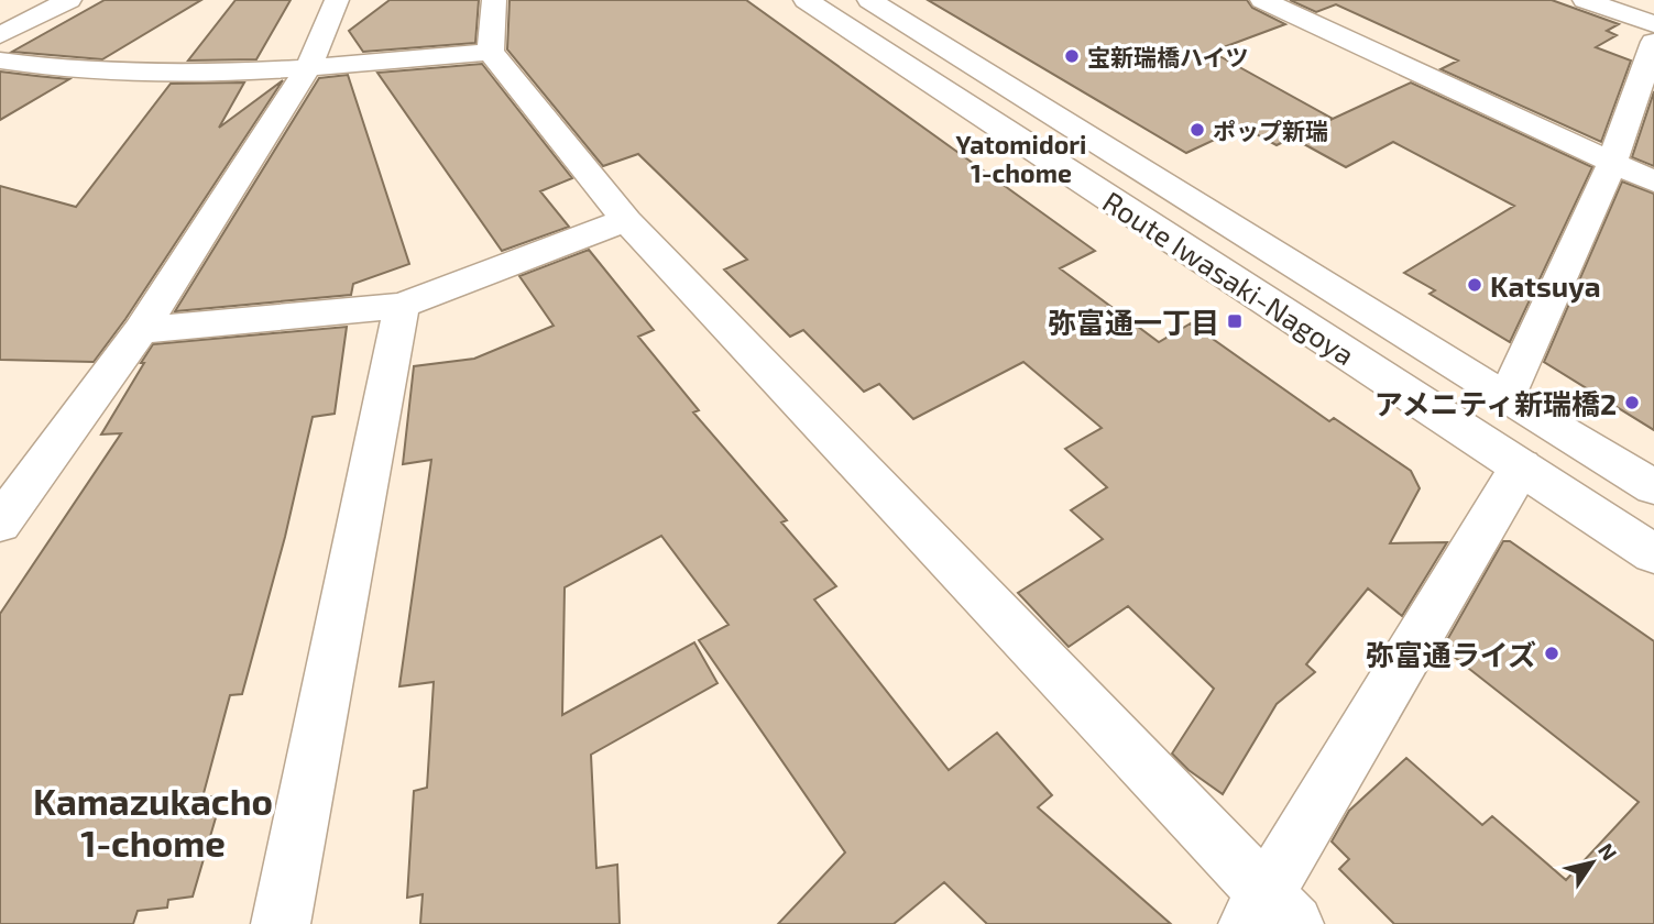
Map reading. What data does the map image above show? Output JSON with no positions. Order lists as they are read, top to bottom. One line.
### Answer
{"streets":{"street":["Route Iwasaki-Nagoya"]},"districts":["Yatomidori 1-chome","Kamazukacho 1-chome"],"places":{"other":["宝新瑞橋ハイツ","ポップ新瑞","Katsuya","アメニティ新瑞橋2","弥富通ライズ"],"transit":["弥富通一丁目"]},"north":"top right"}
